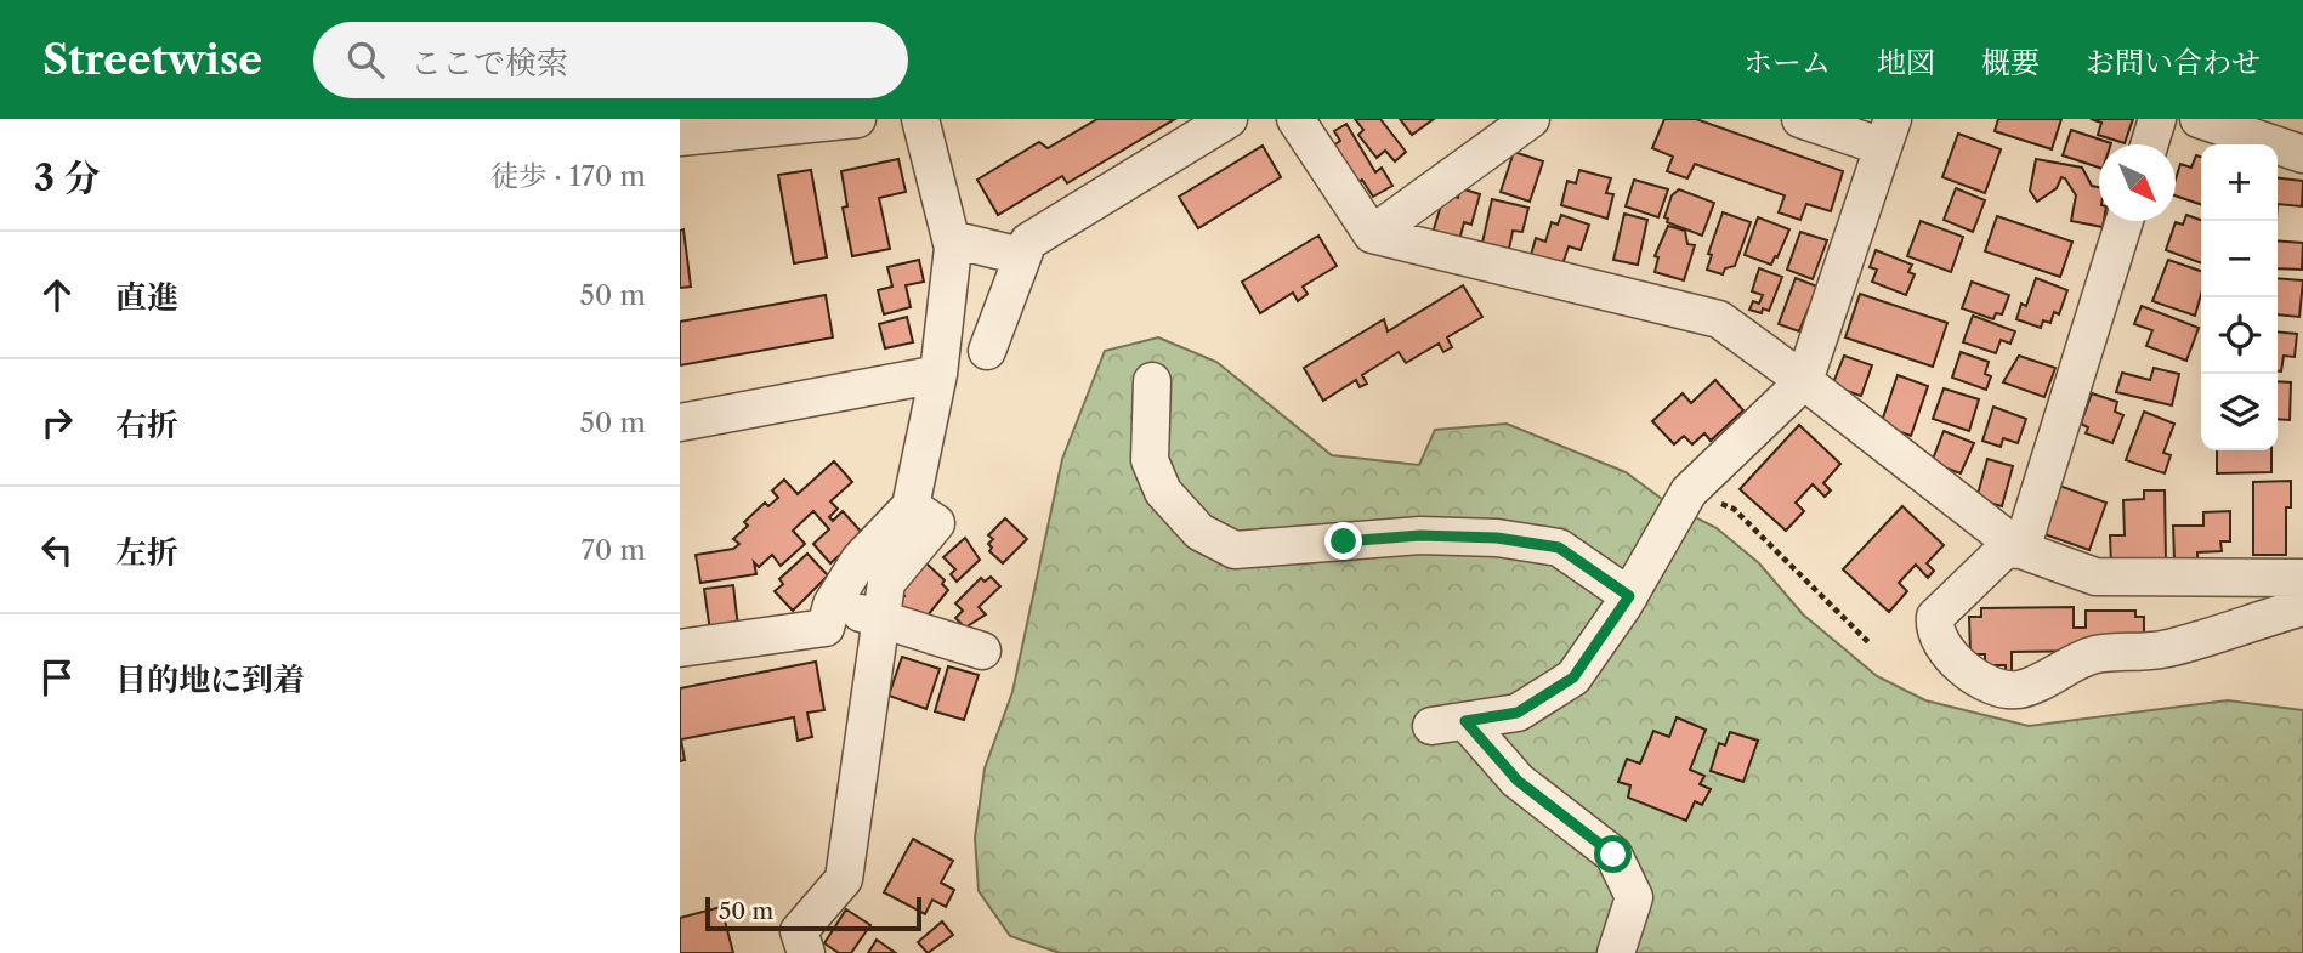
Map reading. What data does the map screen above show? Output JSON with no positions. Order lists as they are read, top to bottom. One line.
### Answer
{"scale_bar":"50 m","north":"bottom right","page":{"header":"Streetwise","search":"ここで検索","nav":["ホーム","地図","概要","お問い合わせ"],"heading":["3 分","徒歩 · 170 m"],"map_buttons":["+","−"],"list":[["直進","50 m"],["右折","50 m"],["左折","70 m"],"目的地に到着"],"scale":"50 m"}}
